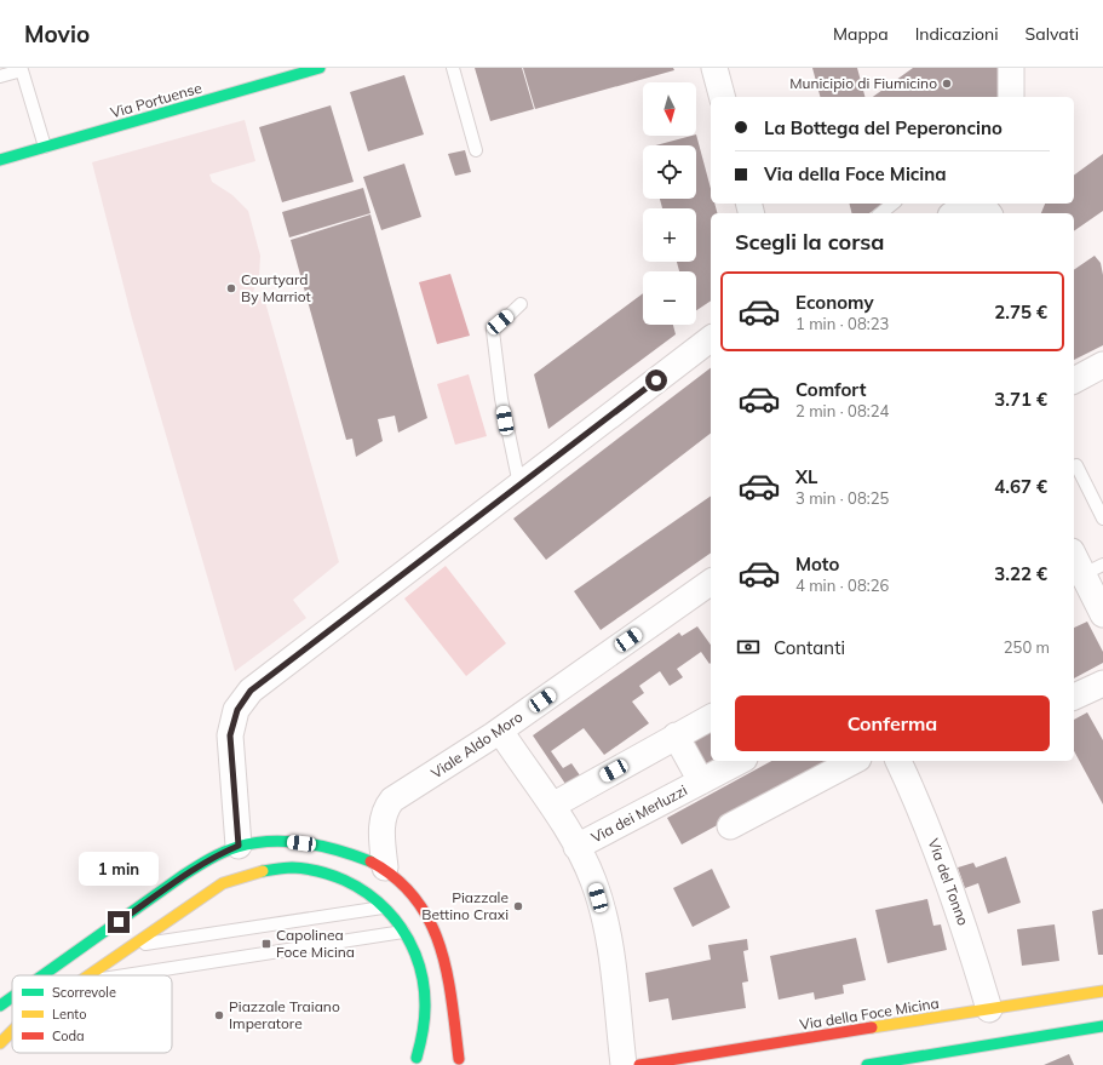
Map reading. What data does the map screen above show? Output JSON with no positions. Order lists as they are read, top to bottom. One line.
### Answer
{"streets":{"street":["Via Portuense","Viale Aldo Moro","Via dei Merluzzi","Via del Tonno","Via della Foce Micina"]},"crossings":[["Via del Tonno","Via della Foce Micina"]],"places":{"other":["Municipio di Fiumicino","Courtyard By Marriot","Piazzale Bettino Craxi","Piazzale Traiano Imperatore"],"transit":["Capolinea Foce Micina"]},"legend":["Scorrevole","Lento","Coda"],"north":"bottom","page":{"header":"Movio","nav":["Mappa","Indicazioni","Salvati"],"map_buttons":["+","−"],"banner":["La Bottega del Peperoncino","Via della Foce Micina"],"heading":"Scegli la corsa","list":[{"name":"Economy","note":"1 min · 08:23","value":"2.75 €"},{"name":"Comfort","note":"2 min · 08:24","value":"3.71 €"},{"name":"XL","note":"3 min · 08:25","value":"4.67 €"},{"name":"Moto","note":"4 min · 08:26","value":"3.22 €"}],"pay":["Contanti","250 m"],"buttons":"Conferma","bubble":"1 min"}}
